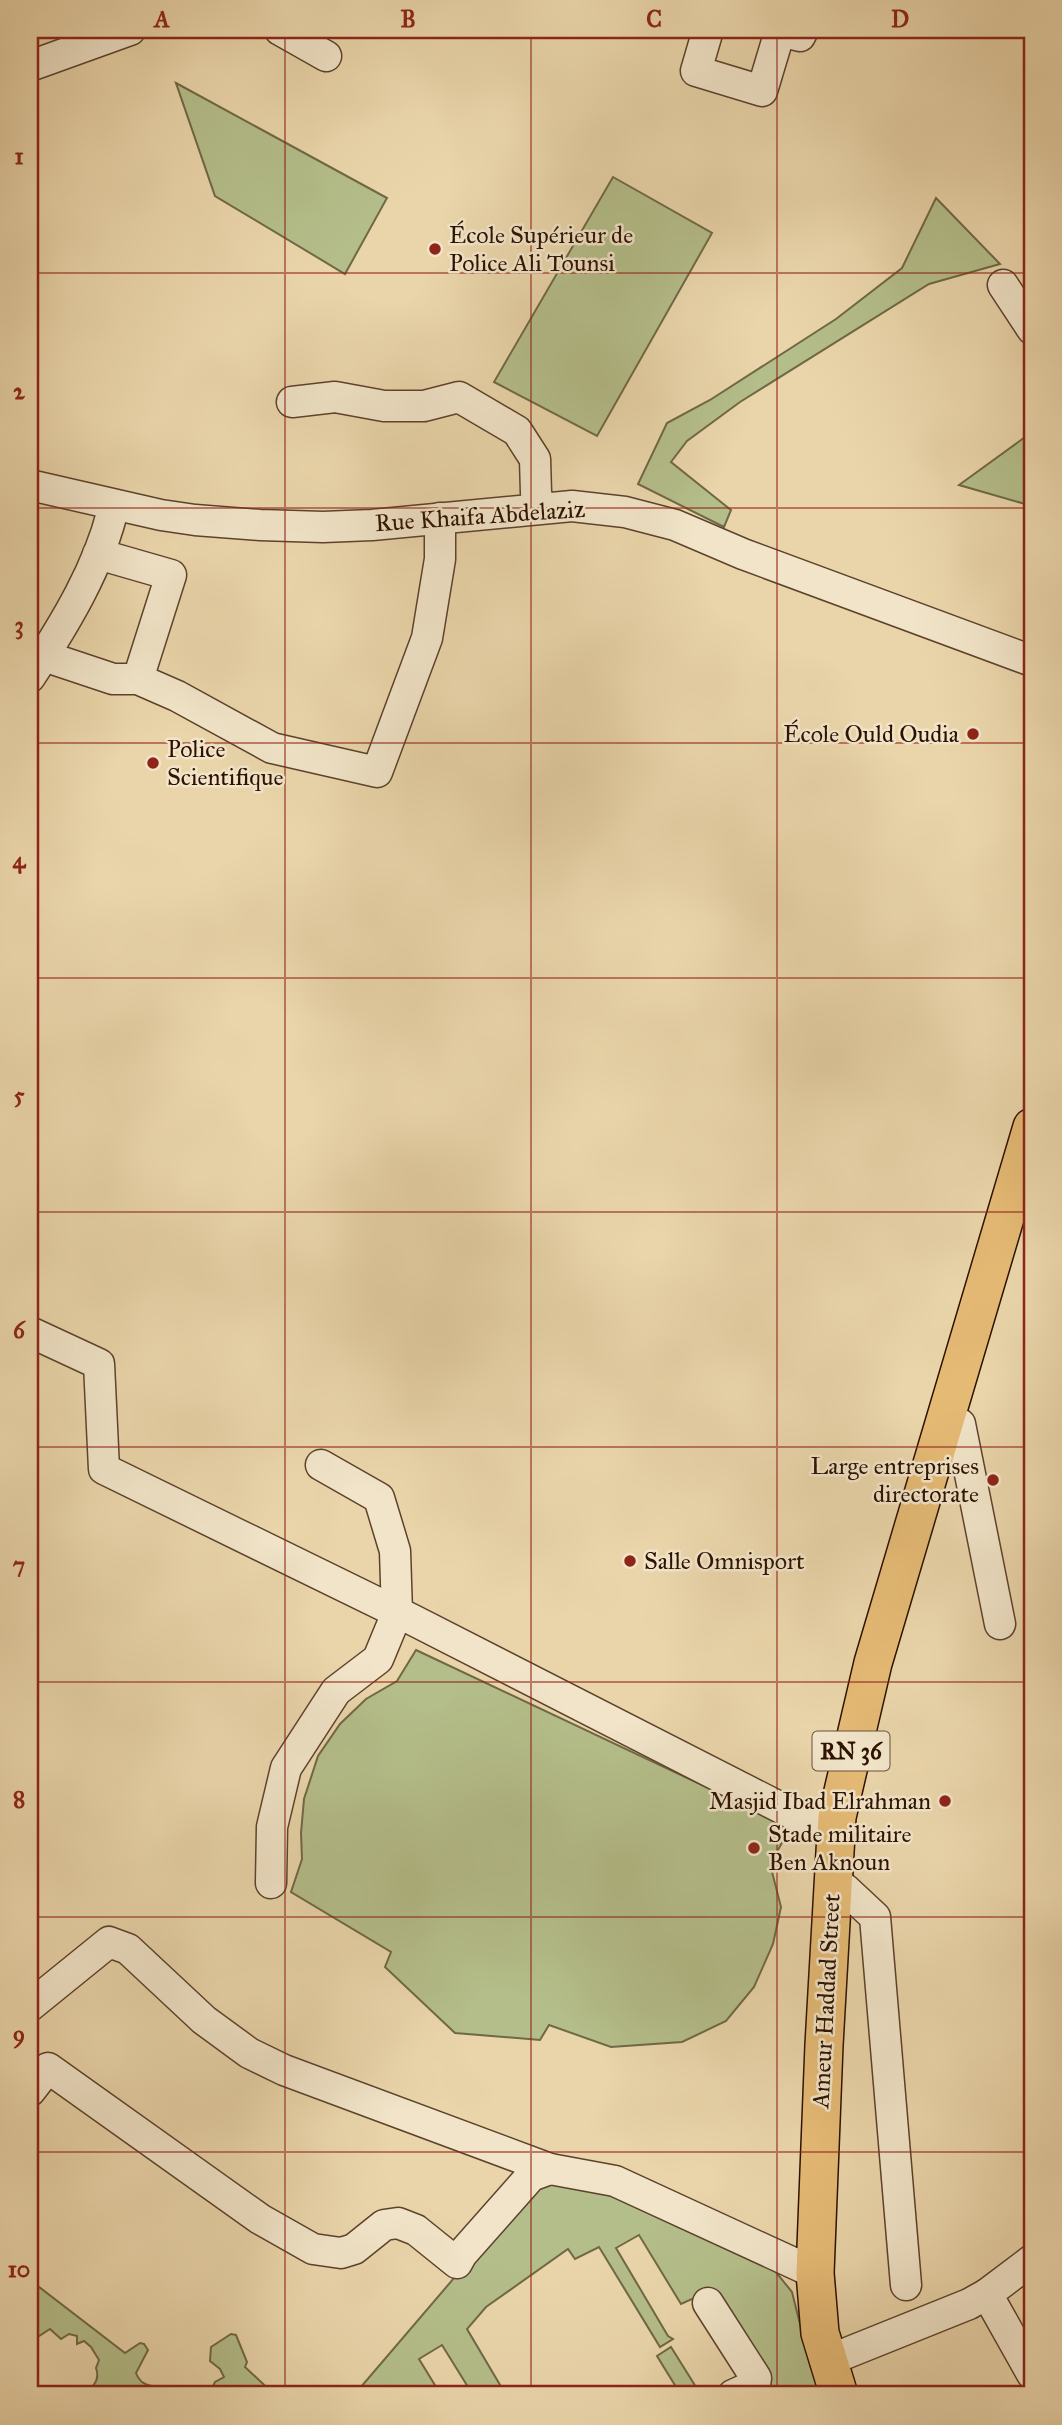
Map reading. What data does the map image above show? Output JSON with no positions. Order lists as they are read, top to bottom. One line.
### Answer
{"streets":{"main road":["RN 36","Ameur Haddad Street"],"street":["Rue Khaifa Abdelaziz"]},"places":["École Supérieur de Police Ali Tounsi","École Ould Oudia","Police Scientifique","Large entreprises directorate","Salle Omnisport","Masjid Ibad Elrahman","Stade militaire Ben Aknoun"],"grid":{"columns":["A","B","C","D"],"rows":["1","2","3","4","5","6","7","8","9","10"]}}
